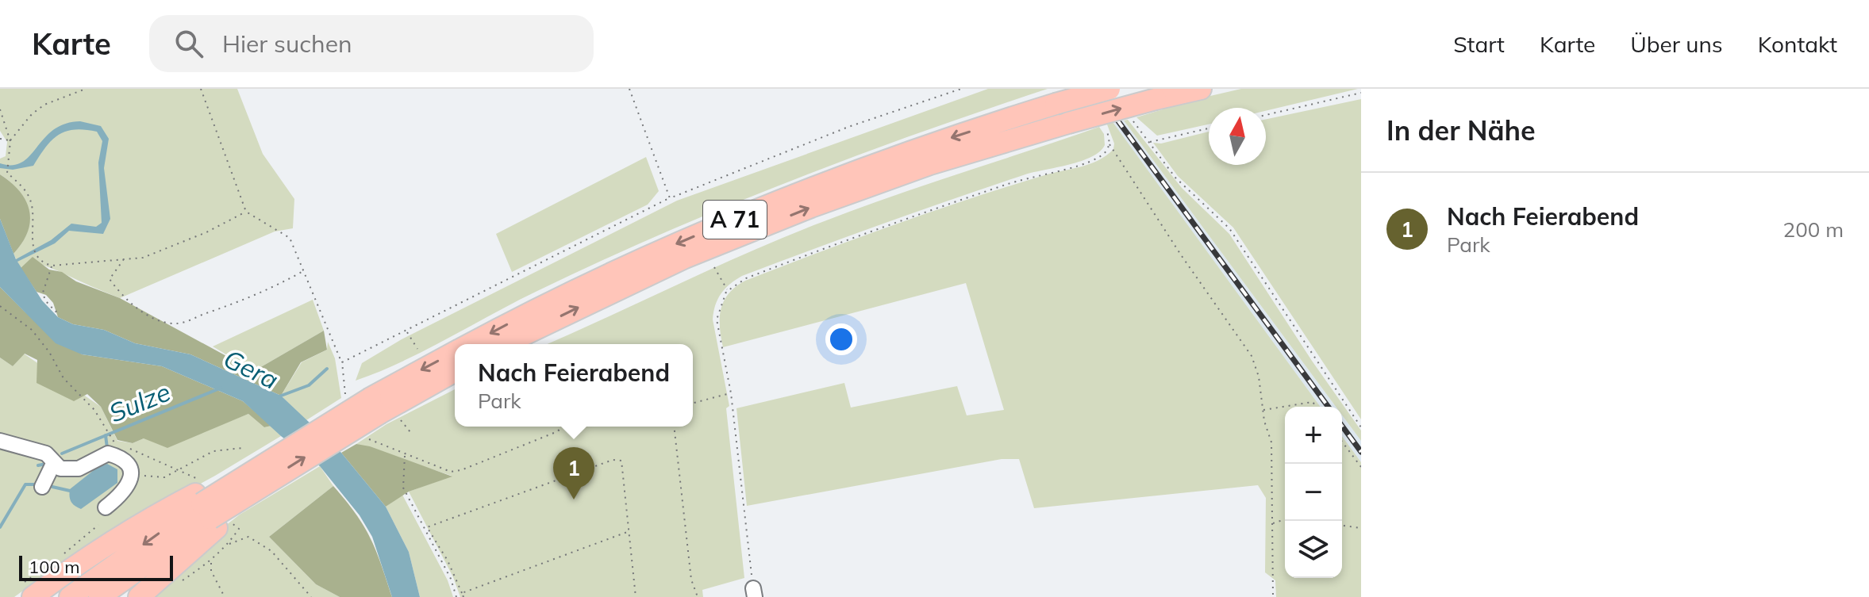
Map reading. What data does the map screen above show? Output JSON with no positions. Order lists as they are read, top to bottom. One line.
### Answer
{"streets":{"highway":["A 71"]},"water":["Gera","Sulze"],"scale_bar":"100 m","north":"top","page":{"header":"Karte","search":"Hier suchen","nav":["Start","Karte","Über uns","Kontakt"],"heading":"In der Nähe","list":[{"mark":"1","name":"Nach Feierabend","note":"Park","value":"200 m"}],"popup":["Nach Feierabend","Park"],"map_buttons":["+","−"],"pins":"1","scale":"100 m"}}
